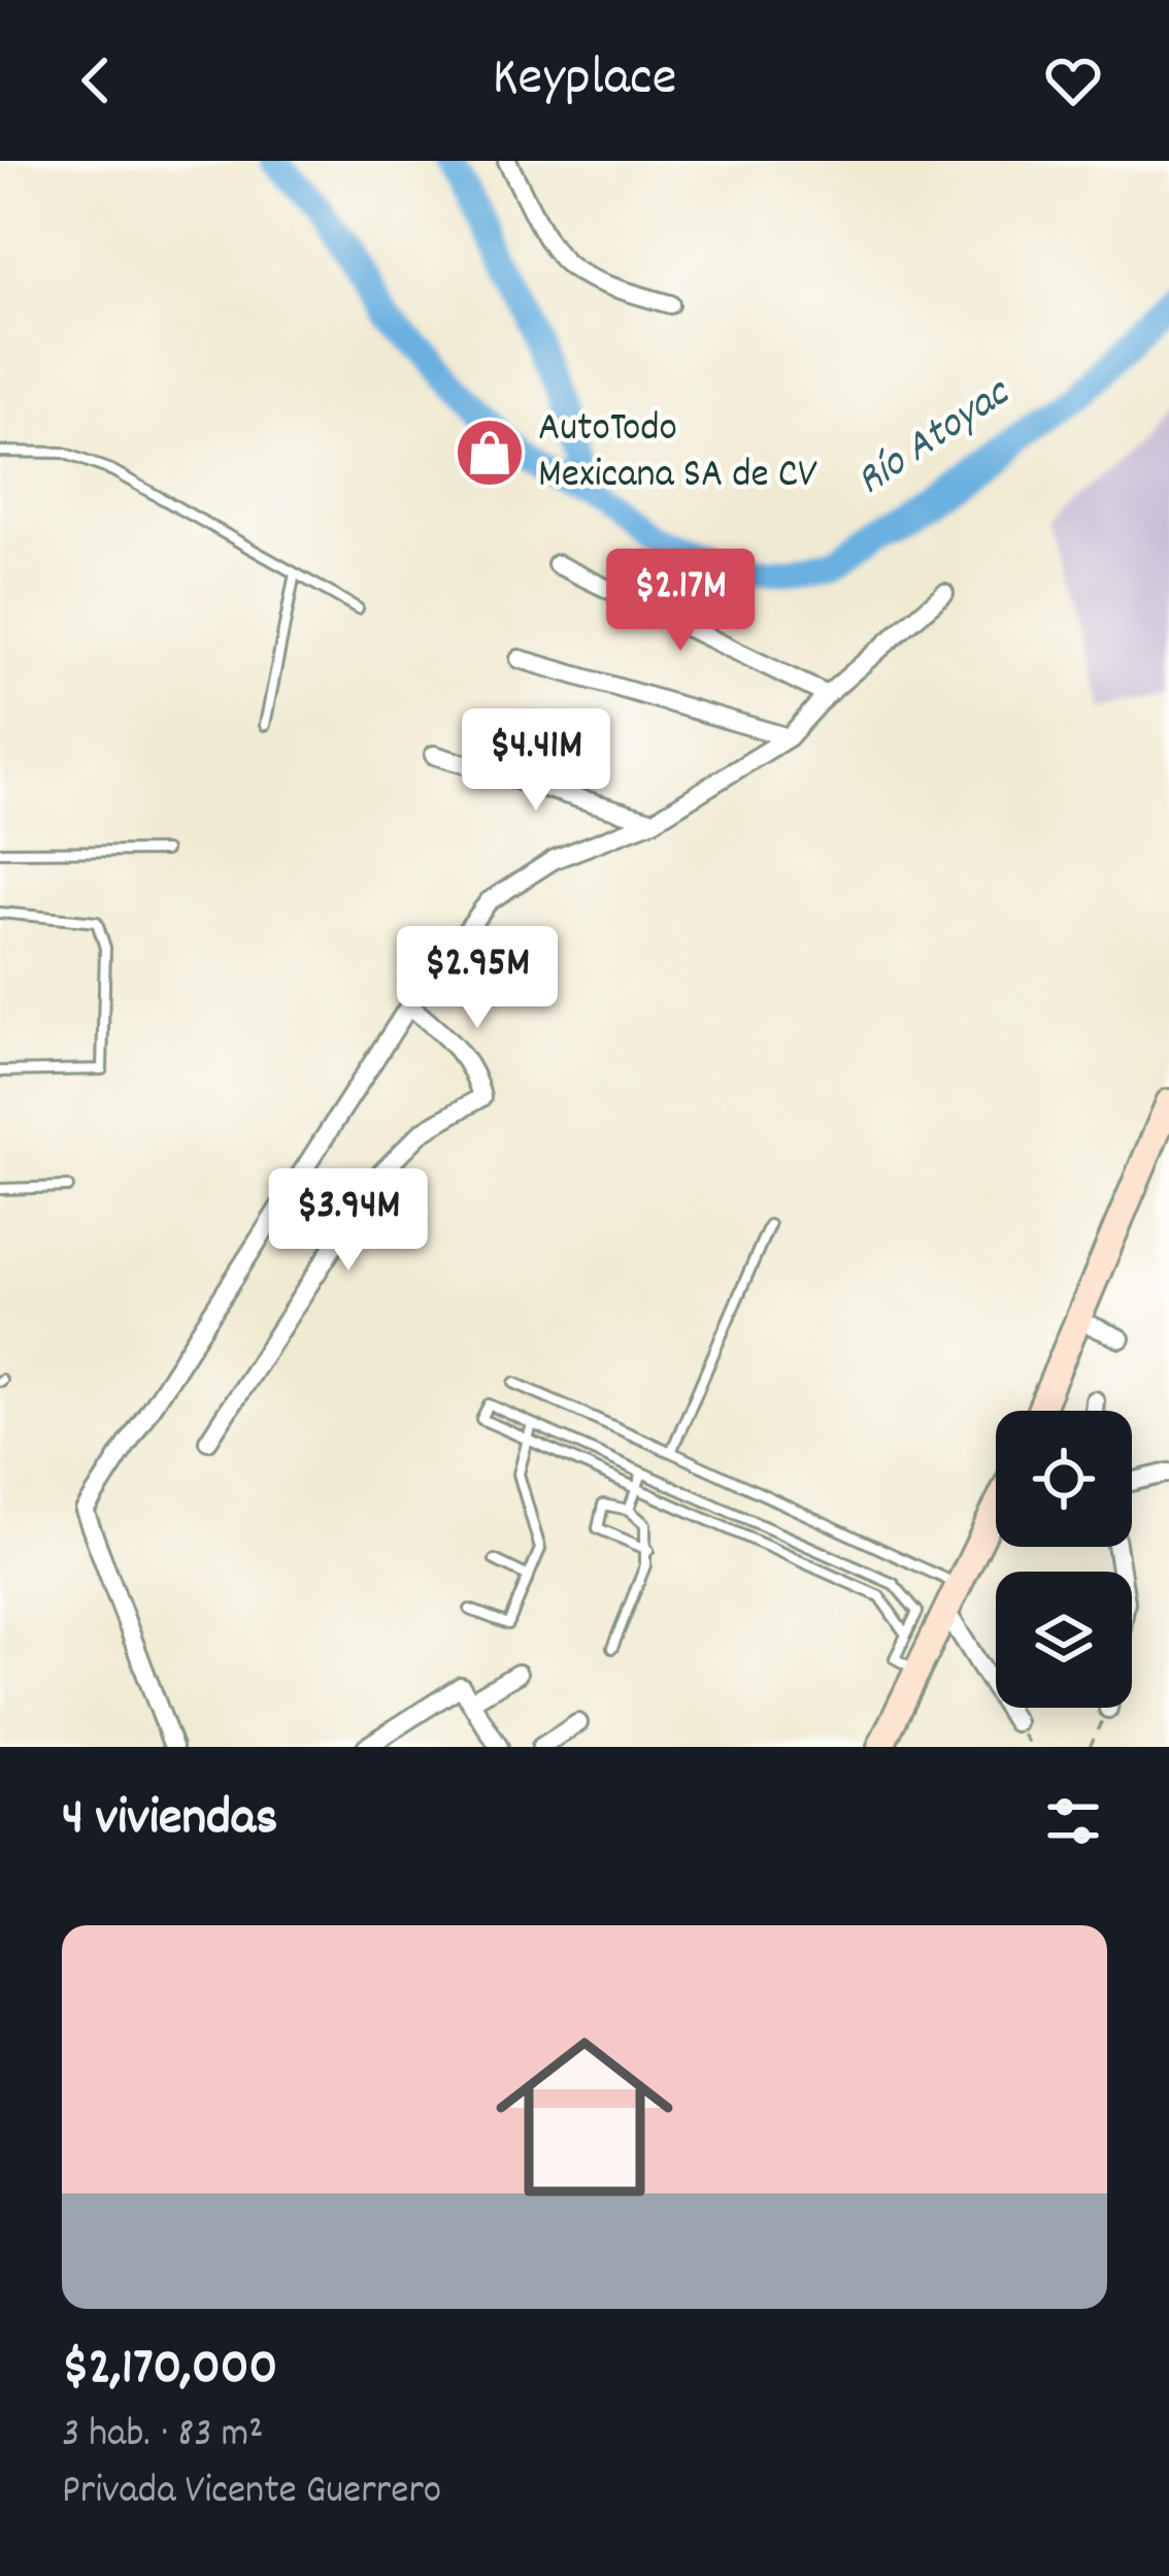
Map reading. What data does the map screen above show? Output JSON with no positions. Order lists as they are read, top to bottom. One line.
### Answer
{"water":["Río Atoyac"],"places":{"shop":["AutoTodo Mexicana SA de CV"]},"page":{"header":"Keyplace","price":["$2.17M","$4.41M","$2.95M","$3.94M"],"heading":"4 viviendas","list":[{"name":"$2,170,000","note":"3 hab. · 83 m² · Privada Vicente Guerrero"}]}}
